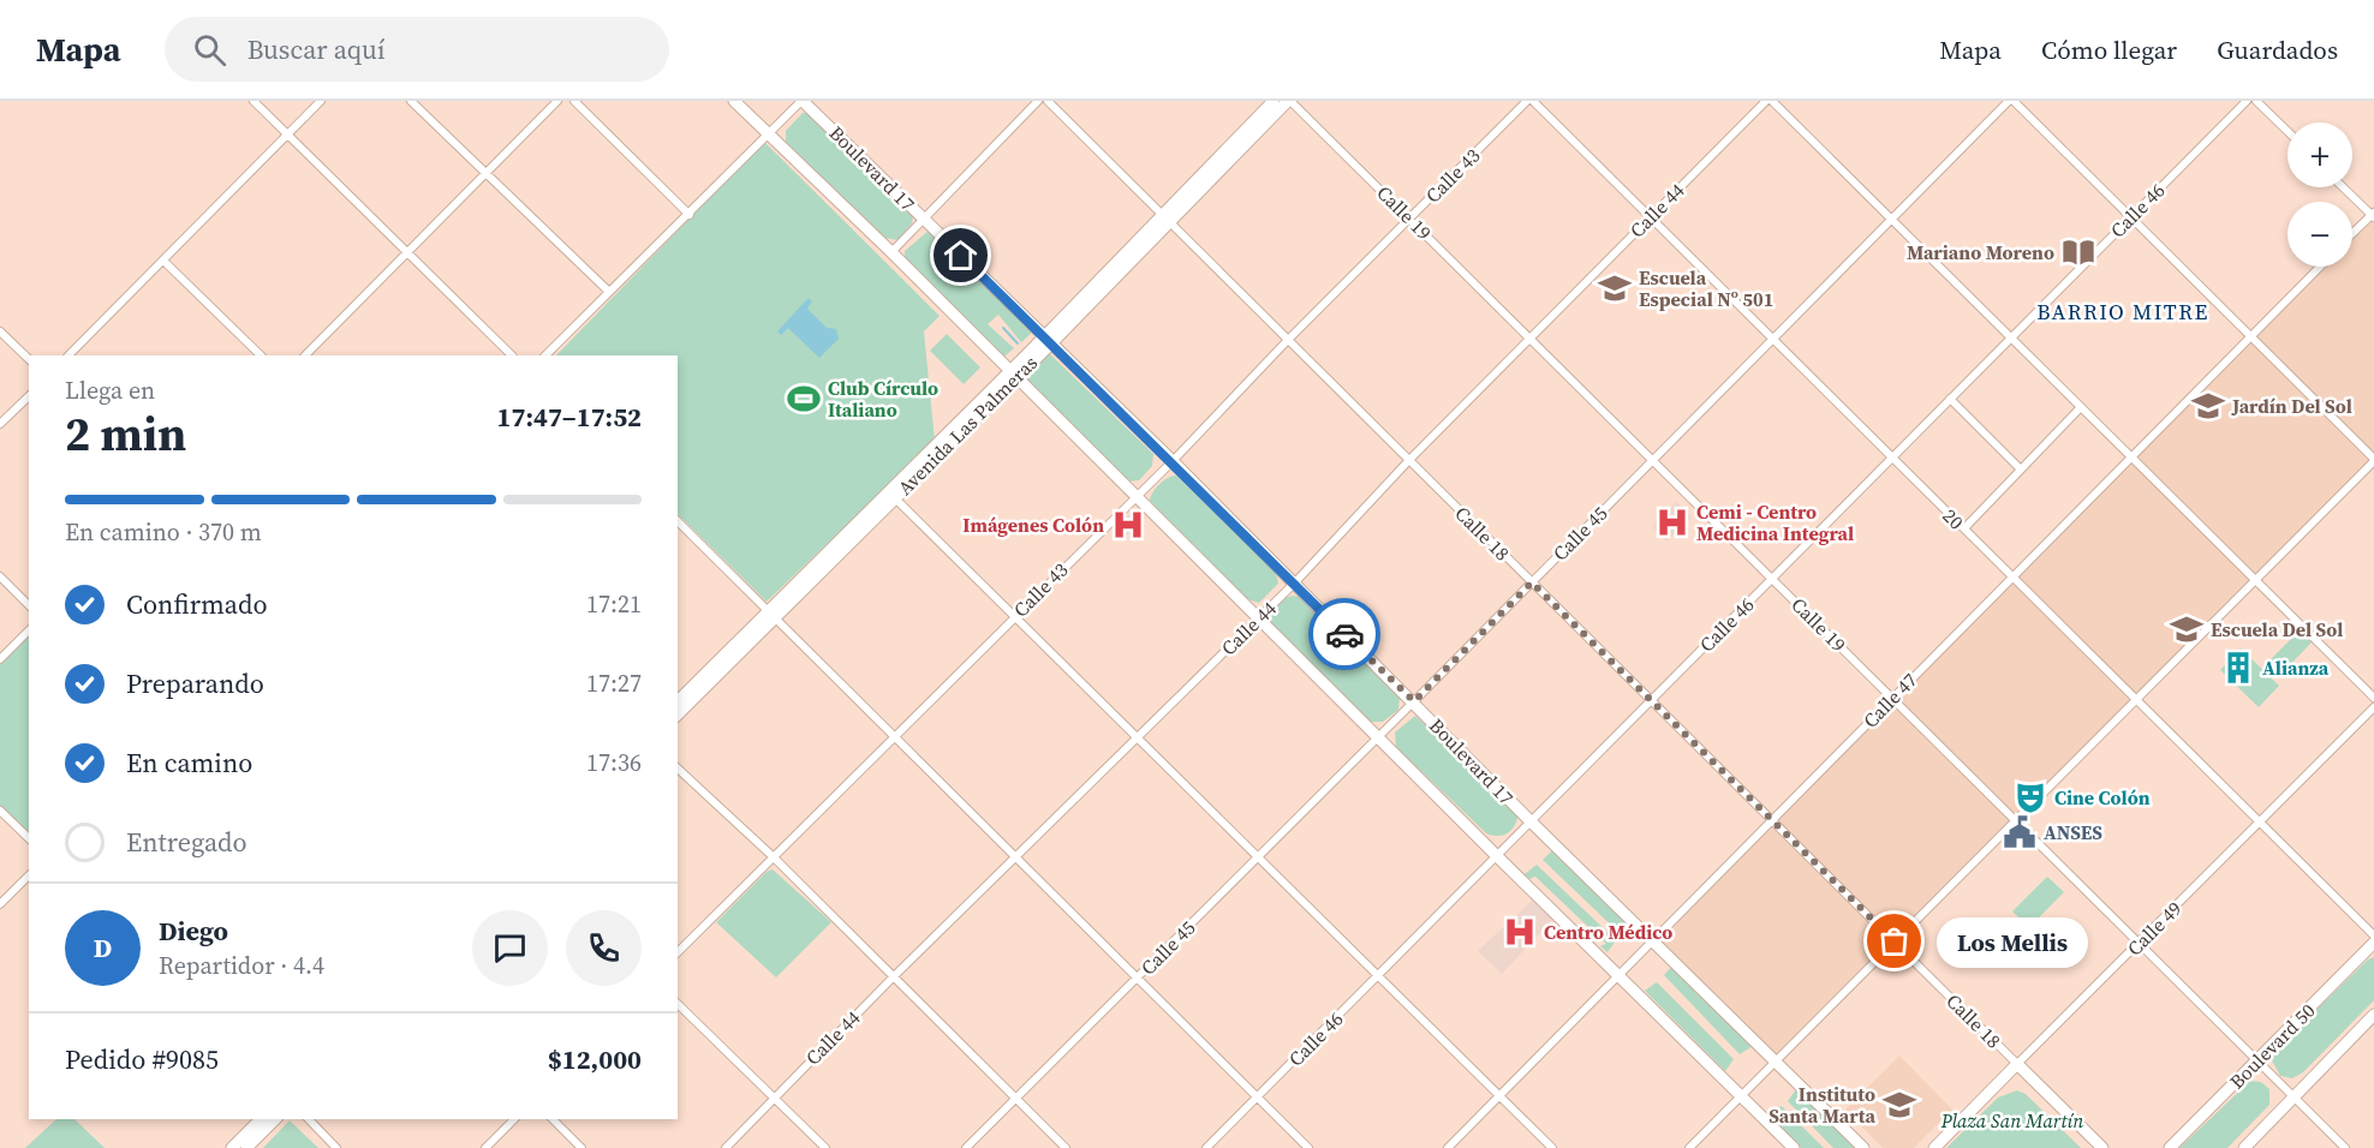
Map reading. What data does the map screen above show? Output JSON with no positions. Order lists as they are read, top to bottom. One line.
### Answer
{"streets":{"main road":["Boulevard 17","Avenida Las Palmeras","Calle 18","Calle 49","Boulevard 50"],"street":["Calle 43","Calle 44","Calle 46","Calle 19","20","Calle 45","Calle 47"]},"crossings":[["Boulevard 17","Calle 43"],["Boulevard 17","Calle 44"],["Boulevard 17","Calle 46"],["Boulevard 17","Avenida Las Palmeras"],["Boulevard 17","Calle 45"],["Boulevard 17","Calle 47"],["Calle 43","Calle 19"],["Calle 43","Calle 18"],["Calle 44","Calle 19"],["Calle 44","20"],["Calle 44","Calle 18"],["Calle 46","Calle 19"],["Calle 46","20"],["Calle 46","Calle 18"],["Calle 19","Avenida Las Palmeras"],["Calle 19","Calle 45"],["Calle 19","Calle 47"],["Calle 19","Calle 49"],["Calle 19","Boulevard 50"],["Avenida Las Palmeras","Calle 18"],["20","Calle 45"],["20","Calle 47"],["20","Calle 49"],["Calle 18","Calle 45"],["Calle 18","Calle 47"],["Calle 18","Calle 49"]],"districts":["BARRIO MITRE"],"parks":["Plaza San Martín"],"places":{"library":["Mariano Moreno"],"school or university":["Escuela Especial Nº 501","Jardín Del Sol","Escuela Del Sol","Instituto Santa Marta"],"sports":["Club Círculo Italiano"],"hospital":["Cemi - Centro Medicina Integral","Imágenes Colón","Centro Médico"],"building":["Alianza"],"theatre":["Cine Colón"],"public building":["ANSES"],"other":["Los Mellis"]},"page":{"header":"Mapa","search":"Buscar aquí","nav":["Mapa","Cómo llegar","Guardados"],"map_buttons":["+","−"],"heading":["2 min","Llega en","17:47–17:52"],"panel":["Diego","Repartidor · 4.4","Pedido #9085","$12,000"],"bar":"En camino · 370 m","list":[["Confirmado","17:21"],["Preparando","17:27"],["En camino","17:36"],"Entregado"],"round":"D","bubble":"Los Mellis"}}
